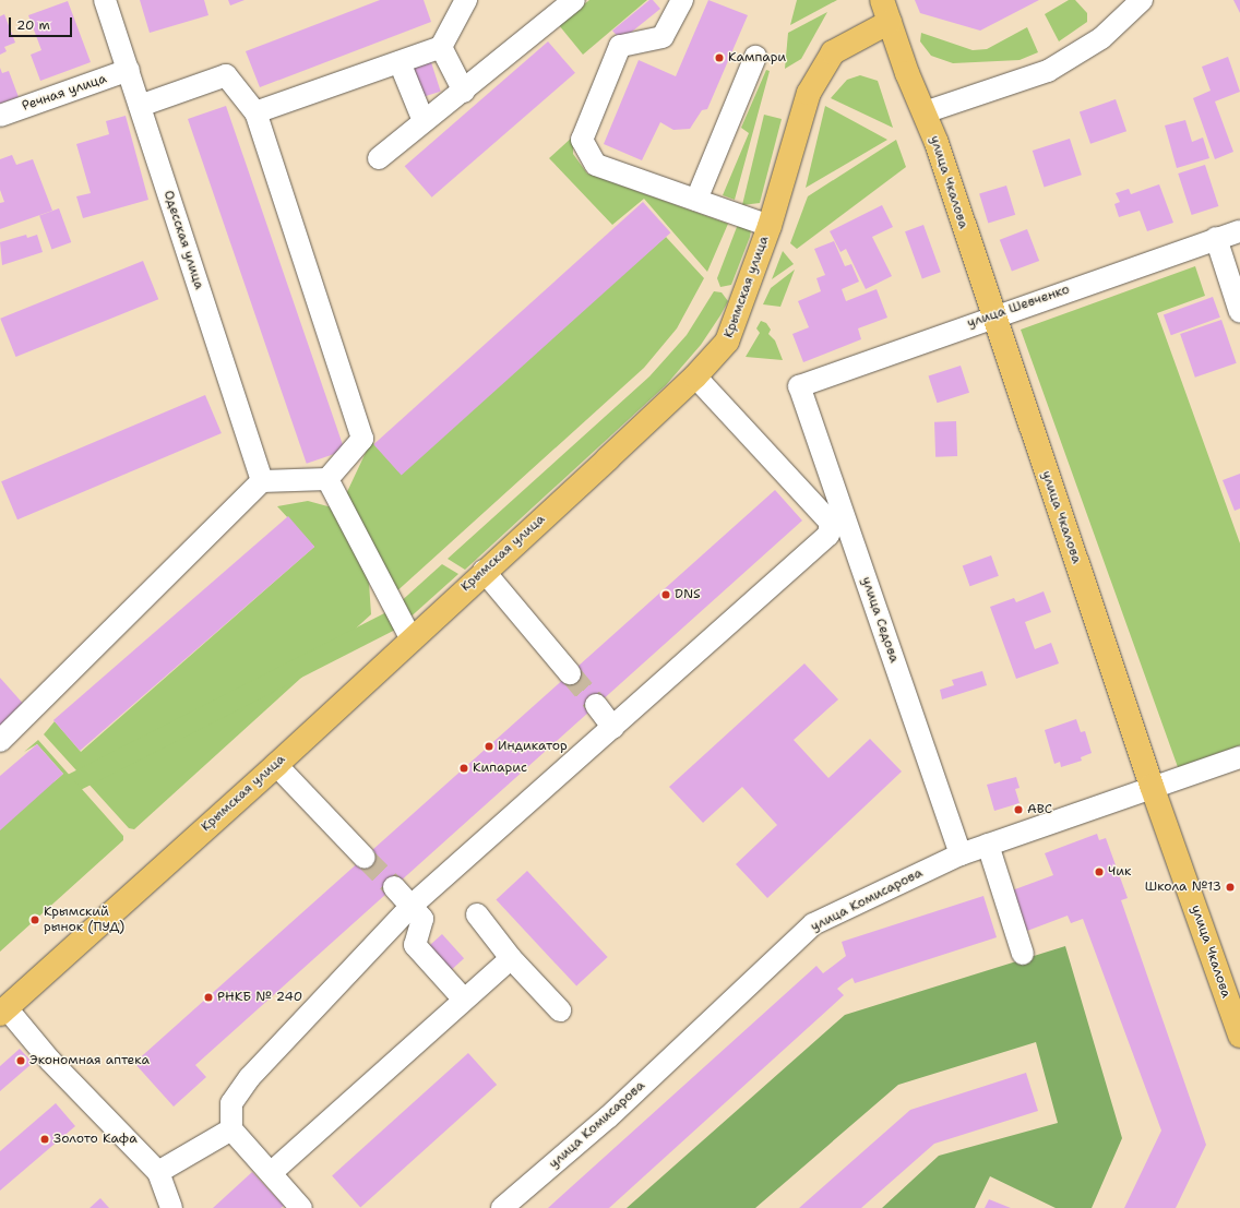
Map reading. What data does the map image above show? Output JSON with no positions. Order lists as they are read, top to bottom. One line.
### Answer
{"streets":{"main road":["улица Чкалова","Крымская улица"],"street":["Речная улица","Одесская улица","улица Шевченко","улица Седова","улица Комисарова"]},"crossings":[["Речная улица","Одесская улица"],["улица Чкалова","Крымская улица"],["улица Чкалова","улица Шевченко"],["улица Чкалова","улица Комисарова"],["улица Шевченко","улица Седова"],["улица Седова","улица Комисарова"]],"places":["Кампари","DNS","Индикатор","Кипарис","ABC","Чик","Школа №13","Крымский рынок (ПУД)","РНКБ № 240","Экономная аптека","Золото Кафа"],"scale_bar":"20 m"}
